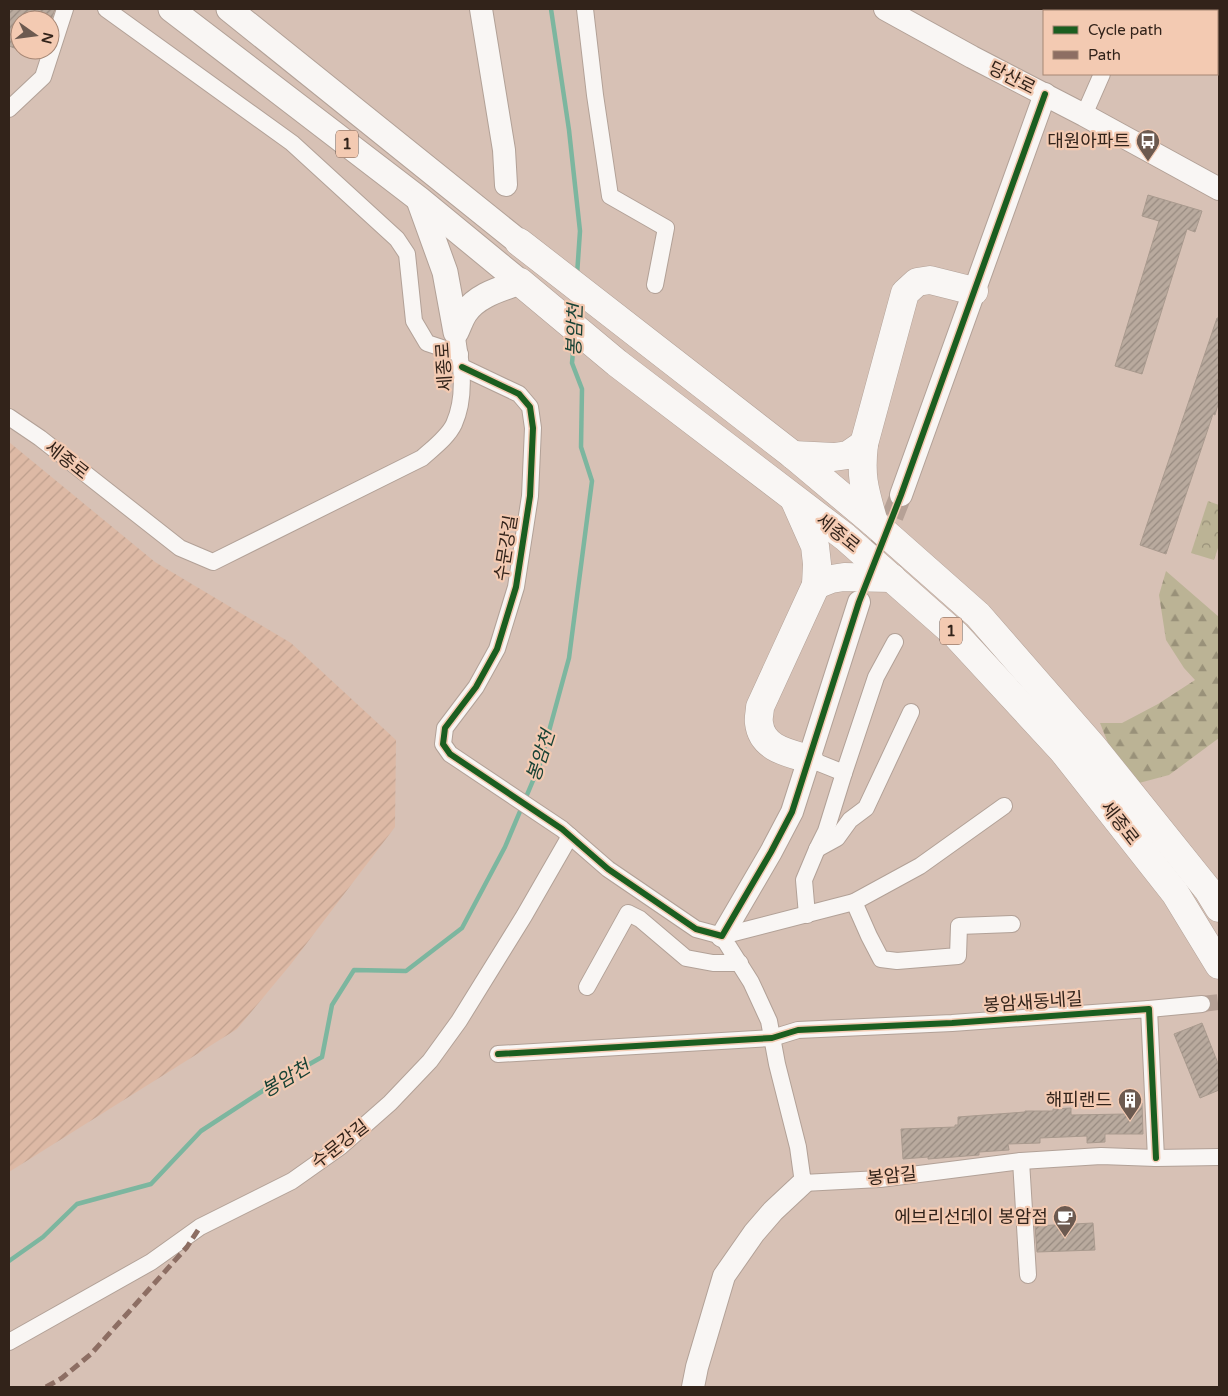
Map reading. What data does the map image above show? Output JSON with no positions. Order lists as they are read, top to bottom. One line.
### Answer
{"streets":{"highway":["1","세종로"],"street":["당산로","수문강길","봉암새동네길","봉암길"]},"crossings":[["세종로","수문강길"]],"water":["봉암천"],"places":{"bus stop":["대원아파트"],"building":["해피랜드"],"cafe":["에브리선데이 봉암점"]},"legend":["Cycle path","Path"],"north":"right"}
